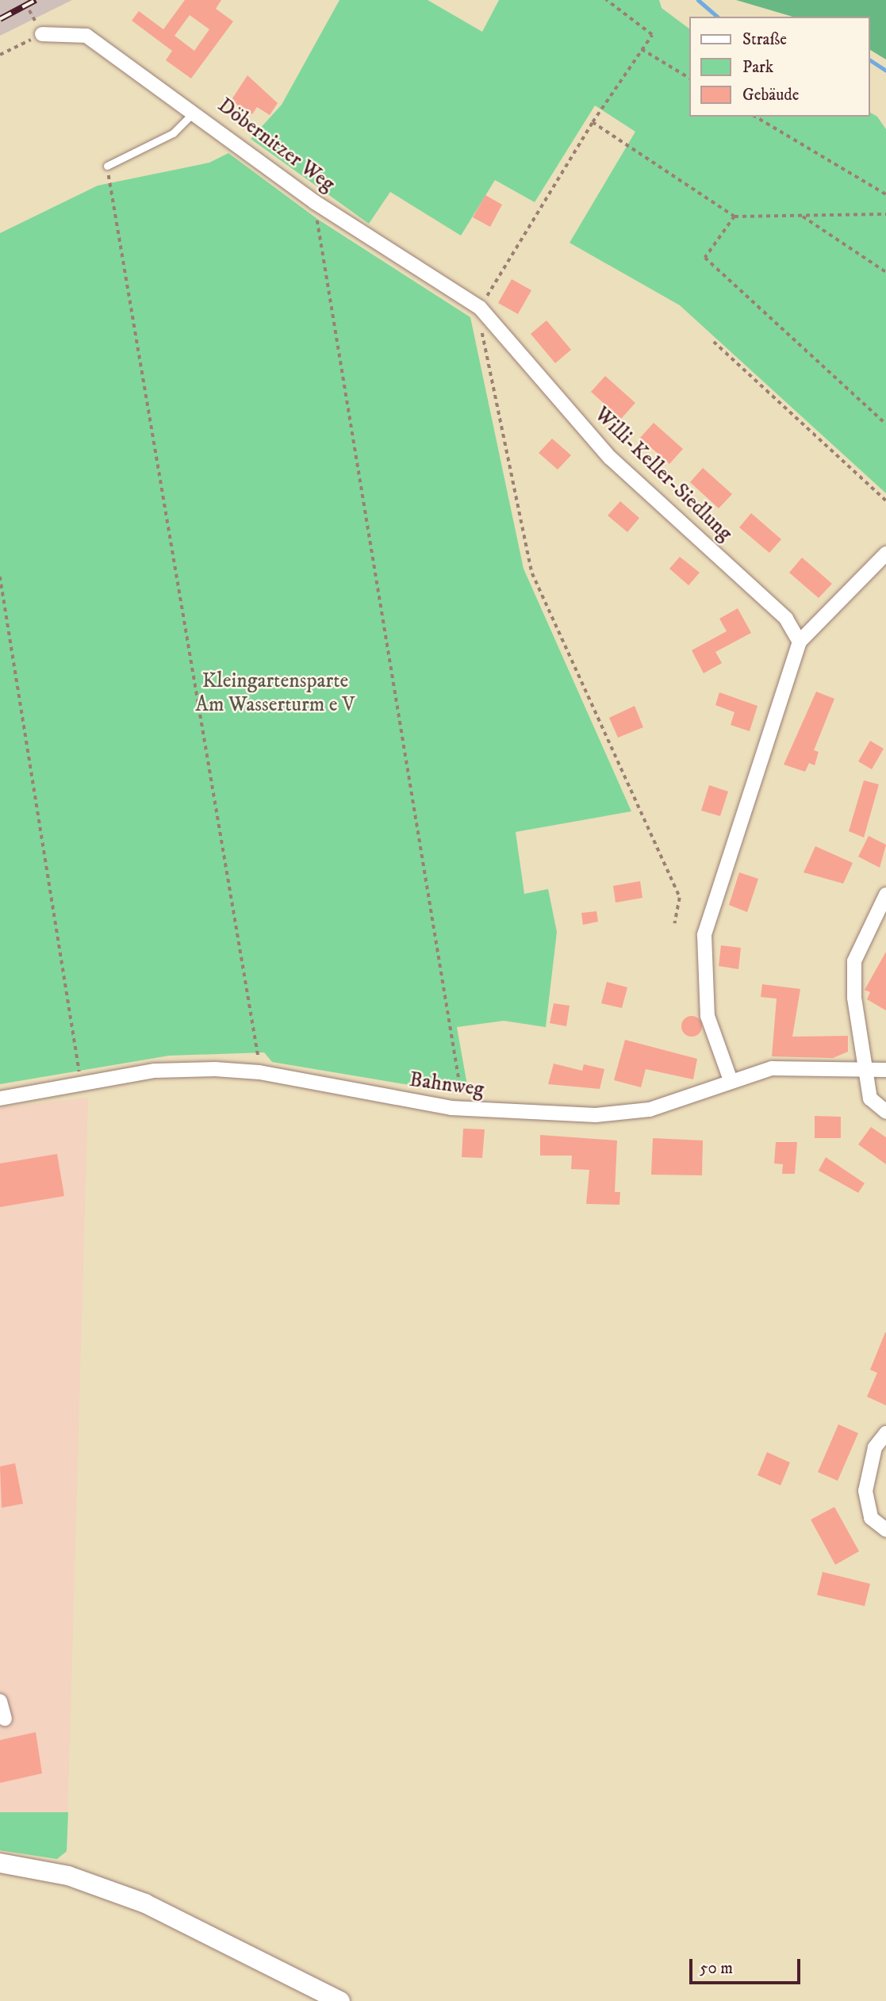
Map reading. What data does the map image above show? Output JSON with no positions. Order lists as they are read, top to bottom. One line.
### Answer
{"streets":{"street":["Döbernitzer Weg","Willi-Keller-Siedlung","Bahnweg"]},"crossings":[["Döbernitzer Weg","Willi-Keller-Siedlung"]],"parks":["Kleingartensparte Am Wasserturm e V"],"legend":["Straße","Park","Gebäude"],"scale_bar":"50 m"}
